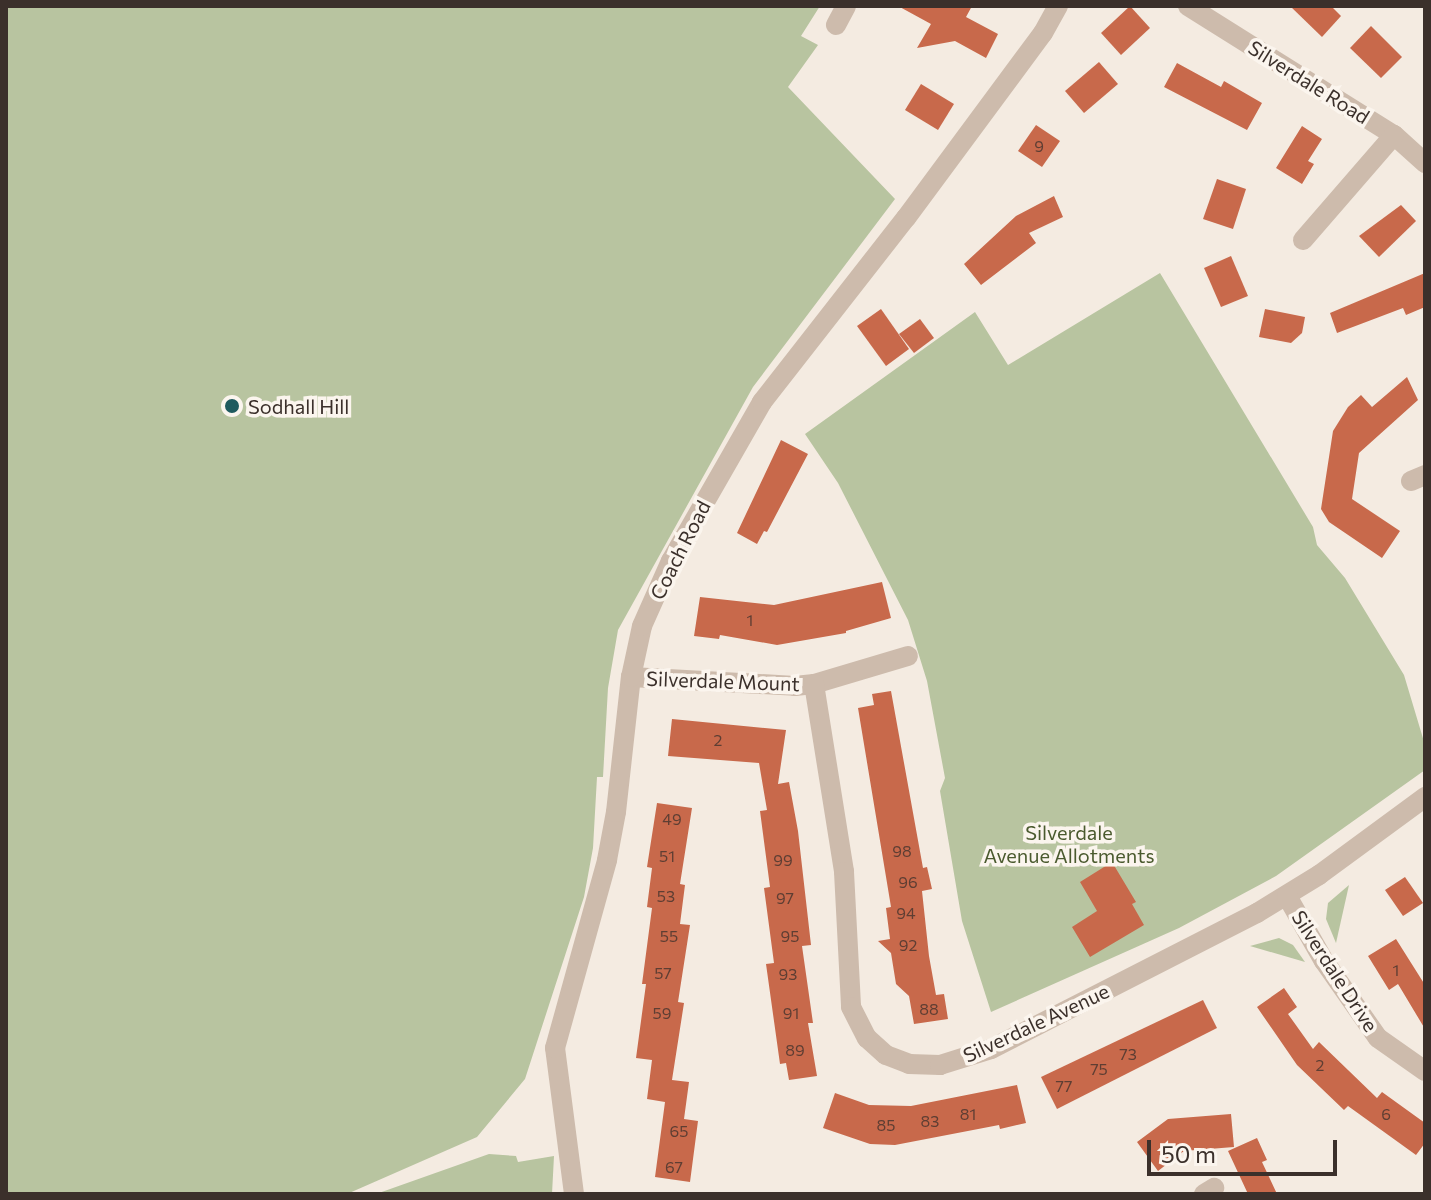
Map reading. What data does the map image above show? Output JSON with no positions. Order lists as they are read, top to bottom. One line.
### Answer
{"streets":{"street":["Silverdale Road","Coach Road","Silverdale Mount","Silverdale Drive","Silverdale Avenue"]},"crossings":[["Coach Road","Silverdale Mount"],["Silverdale Mount","Silverdale Avenue"],["Silverdale Drive","Silverdale Avenue"]],"parks":["Silverdale Avenue Allotments"],"places":["Sodhall Hill"],"house_numbers":["9","1","2","49","98","51","99","96","53","97","94","55","95","92","1","57","93","88","59","91","89","73","2","75","77","81","6","83","85","65","67"],"scale_bar":"50 m"}
